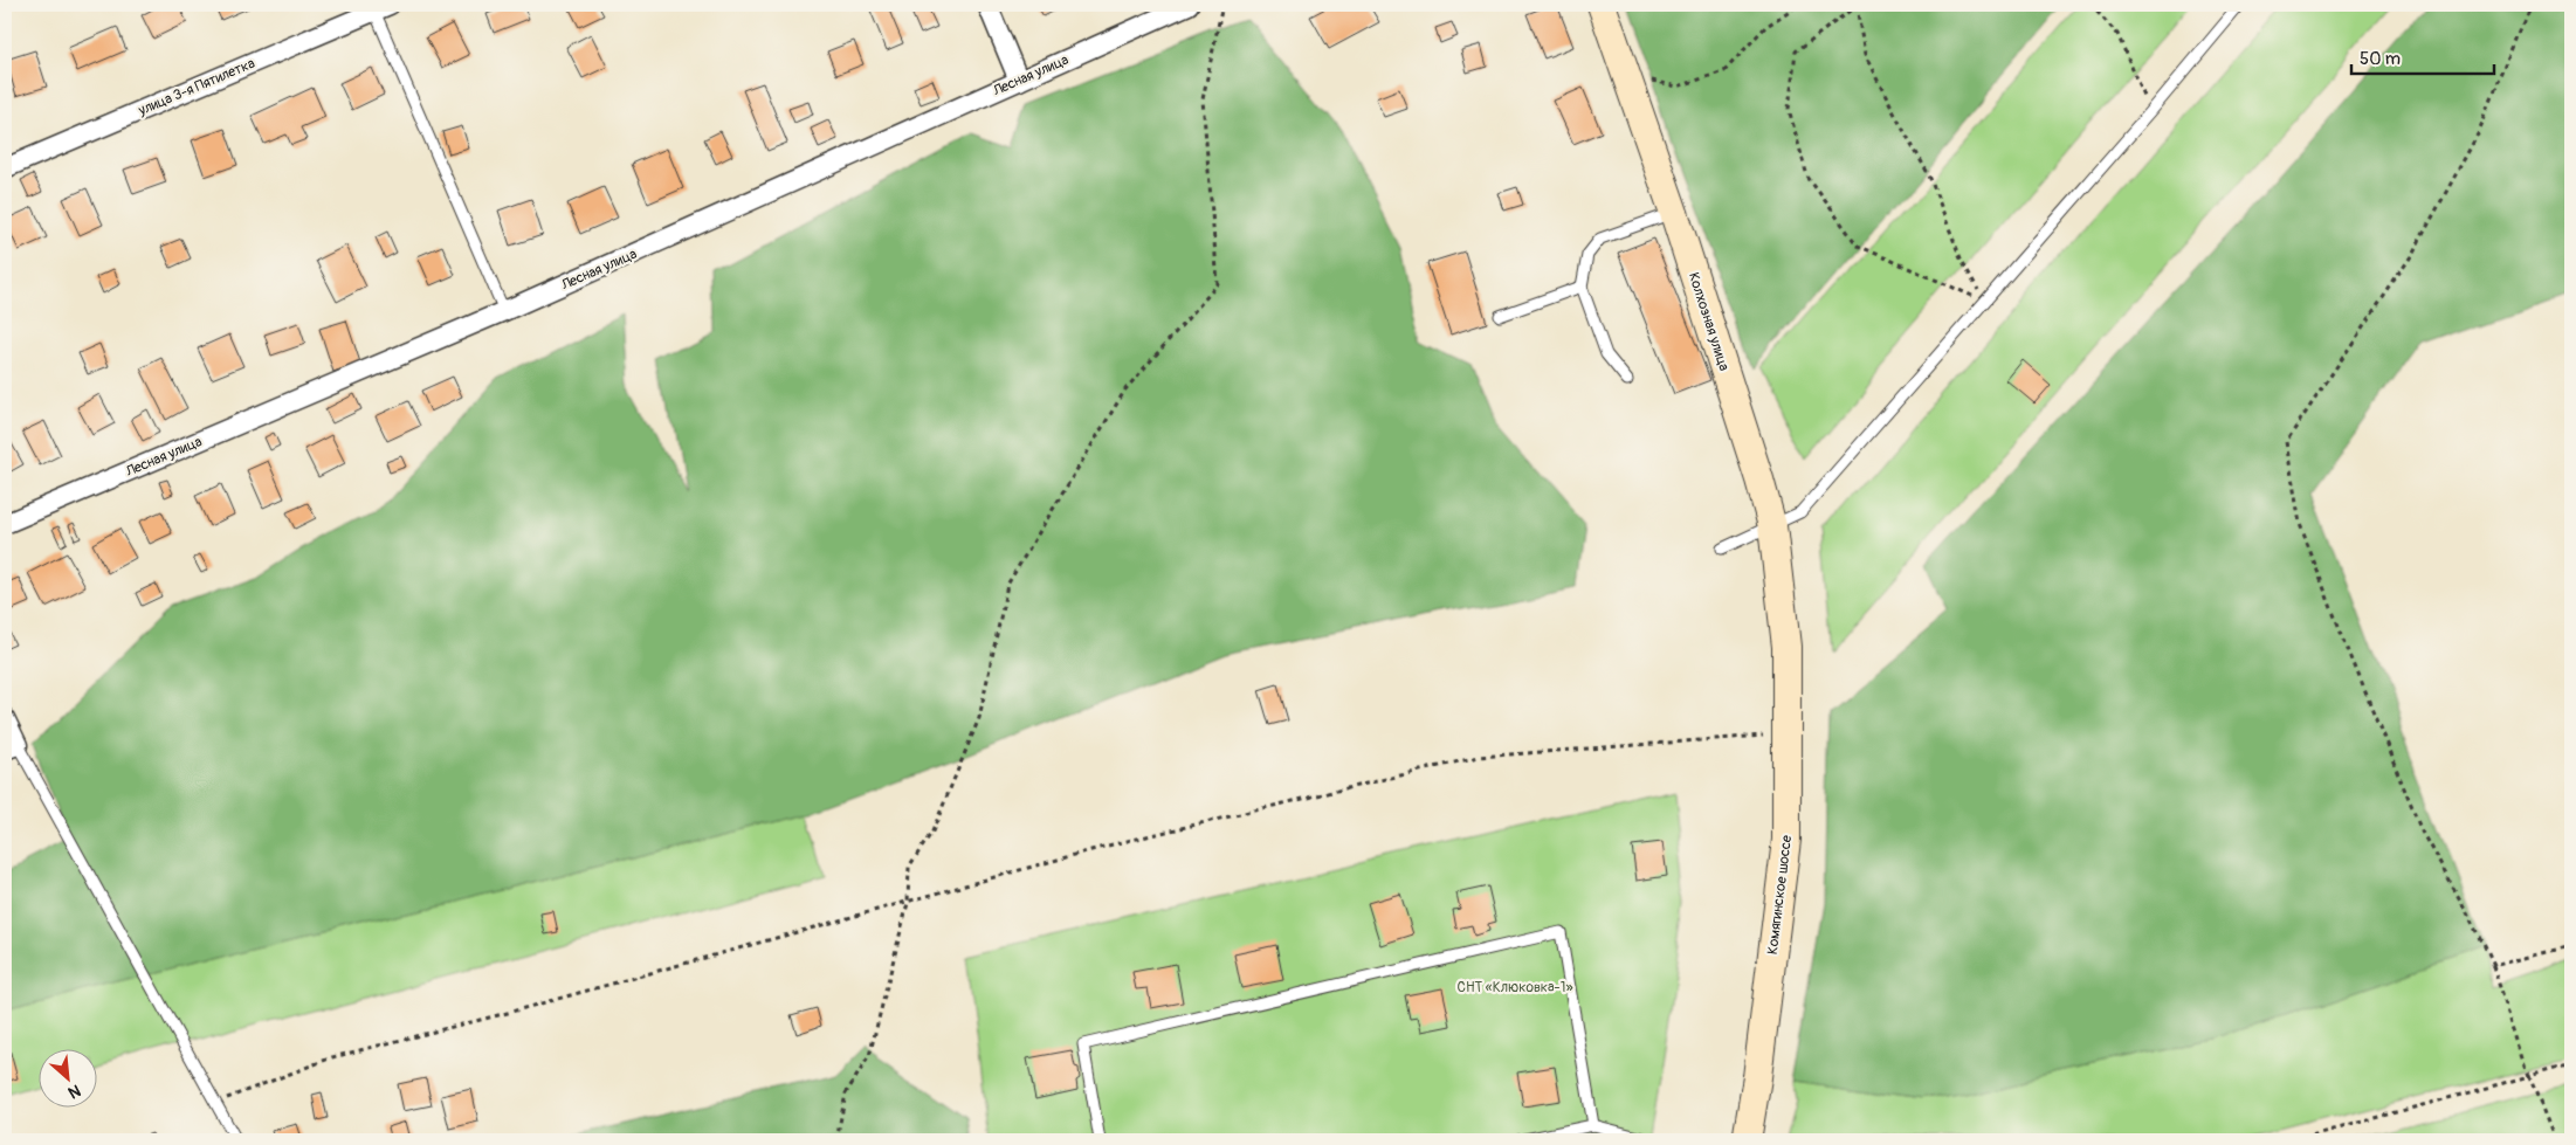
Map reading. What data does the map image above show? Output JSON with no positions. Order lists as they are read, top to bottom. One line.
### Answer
{"streets":{"street":["Лесная улица","улица 3-я Пятилетка","Колхозная улица","Комягинское шоссе"]},"crossings":[["Колхозная улица","Комягинское шоссе"]],"parks":["СНТ «Клюковка-1»"],"scale_bar":"50 m","north":"bottom right"}
